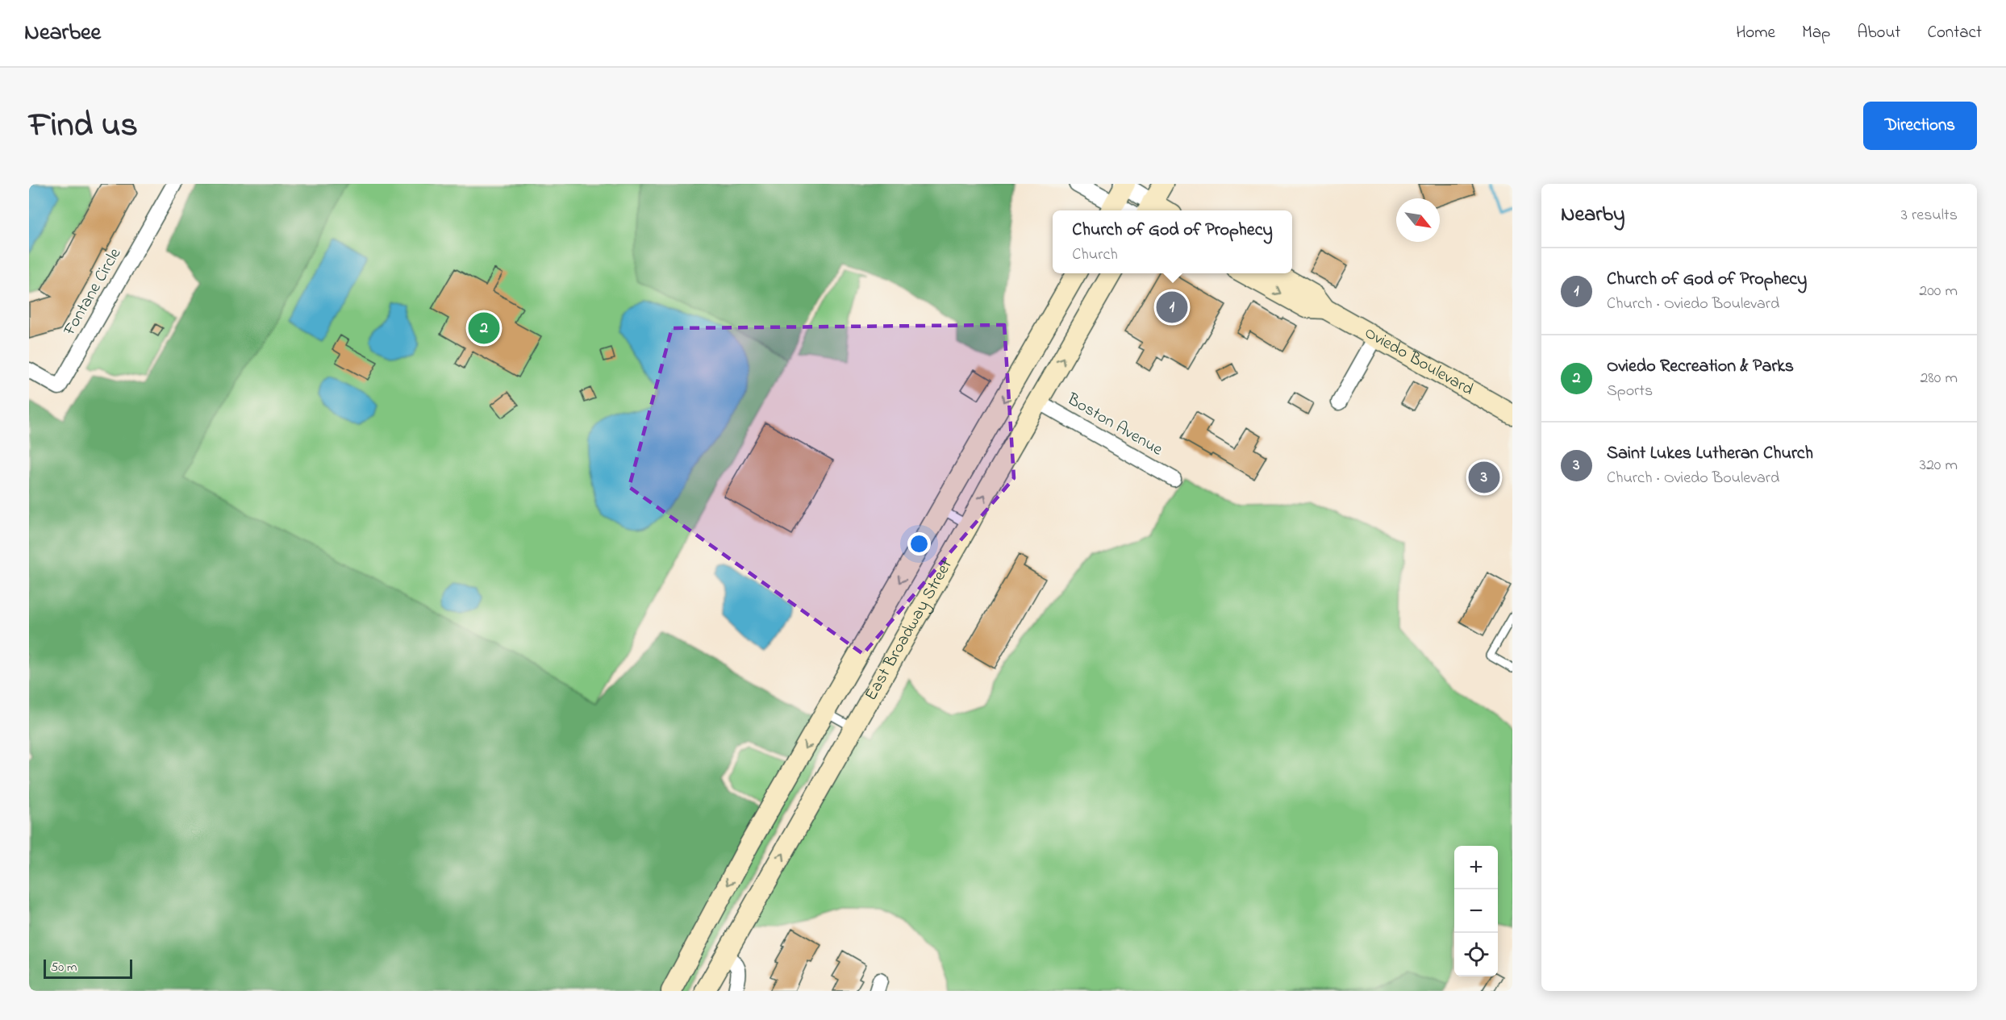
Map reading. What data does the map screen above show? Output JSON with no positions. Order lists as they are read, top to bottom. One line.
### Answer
{"streets":{"main road":["Oviedo Boulevard","East Broadway Street"],"street":["Fontane Circle","Boston Avenue"]},"crossings":[["Boston Avenue","East Broadway Street"]],"scale_bar":"50 m","north":"bottom right","page":{"header":"Nearbee","nav":["Home","Map","About","Contact"],"title":"Find us","buttons":"Directions","heading":["Nearby","3 results"],"popup":["Church of God of Prophecy","Church"],"list":[{"mark":"1","name":"Church of God of Prophecy","note":"Church · Oviedo Boulevard","value":"200 m"},{"mark":"2","name":"Oviedo Recreation & Parks","note":"Sports","value":"280 m"},{"mark":"3","name":"Saint Lukes Lutheran Church","note":"Church · Oviedo Boulevard","value":"320 m"}],"pins":["1","2","3"],"map_buttons":["+","−"],"scale":"50 m"}}
